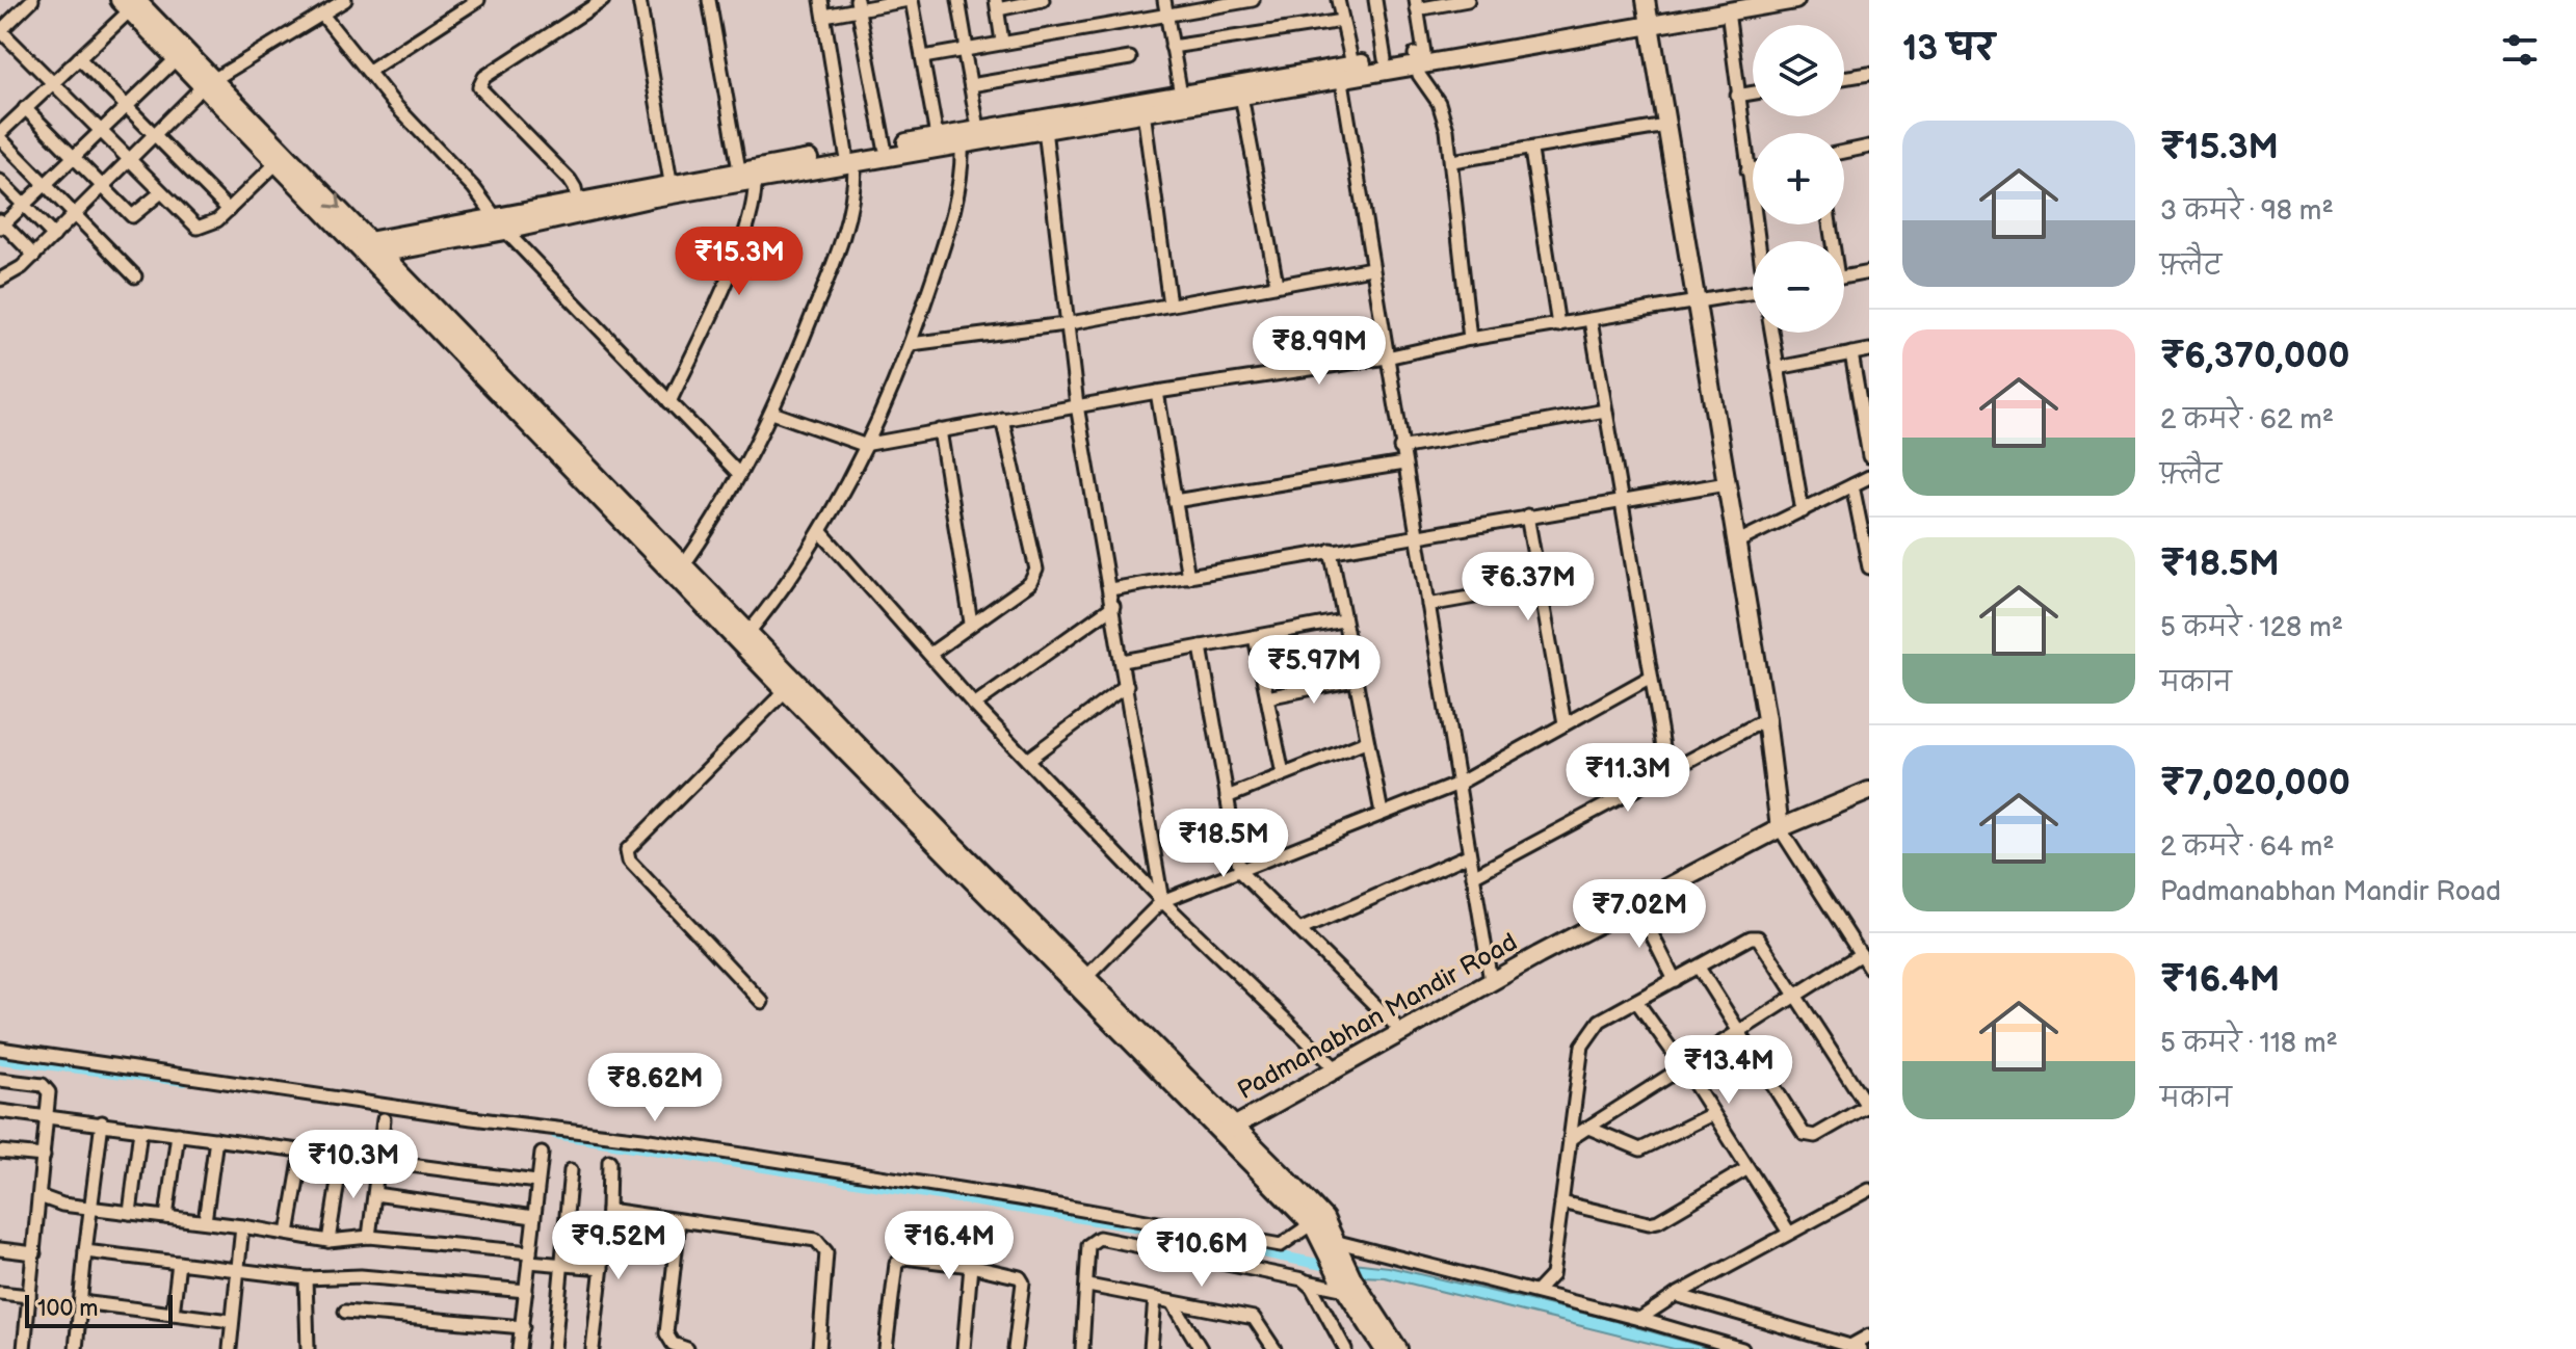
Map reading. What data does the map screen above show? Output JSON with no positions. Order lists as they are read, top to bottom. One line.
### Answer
{"streets":{"street":["Padmanabhan Mandir Road"]},"scale_bar":"100 m","page":{"heading":"13 घर","map_buttons":["+","−"],"list":[{"name":"₹15.3M","note":"3 कमरे · 98 m² · फ़्लैट"},{"name":"₹6,370,000","note":"2 कमरे · 62 m² · फ़्लैट"},{"name":"₹18.5M","note":"5 कमरे · 128 m² · मकान"},{"name":"₹7,020,000","note":"2 कमरे · 64 m² · Padmanabhan Mandir Road"},{"name":"₹16.4M","note":"5 कमरे · 118 m² · मकान"}],"price":["₹15.3M","₹8.99M","₹6.37M","₹5.97M","₹11.3M","₹18.5M","₹7.02M","₹13.4M","₹8.62M","₹10.3M","₹9.52M","₹16.4M","₹10.6M"],"scale":"100 m"}}
